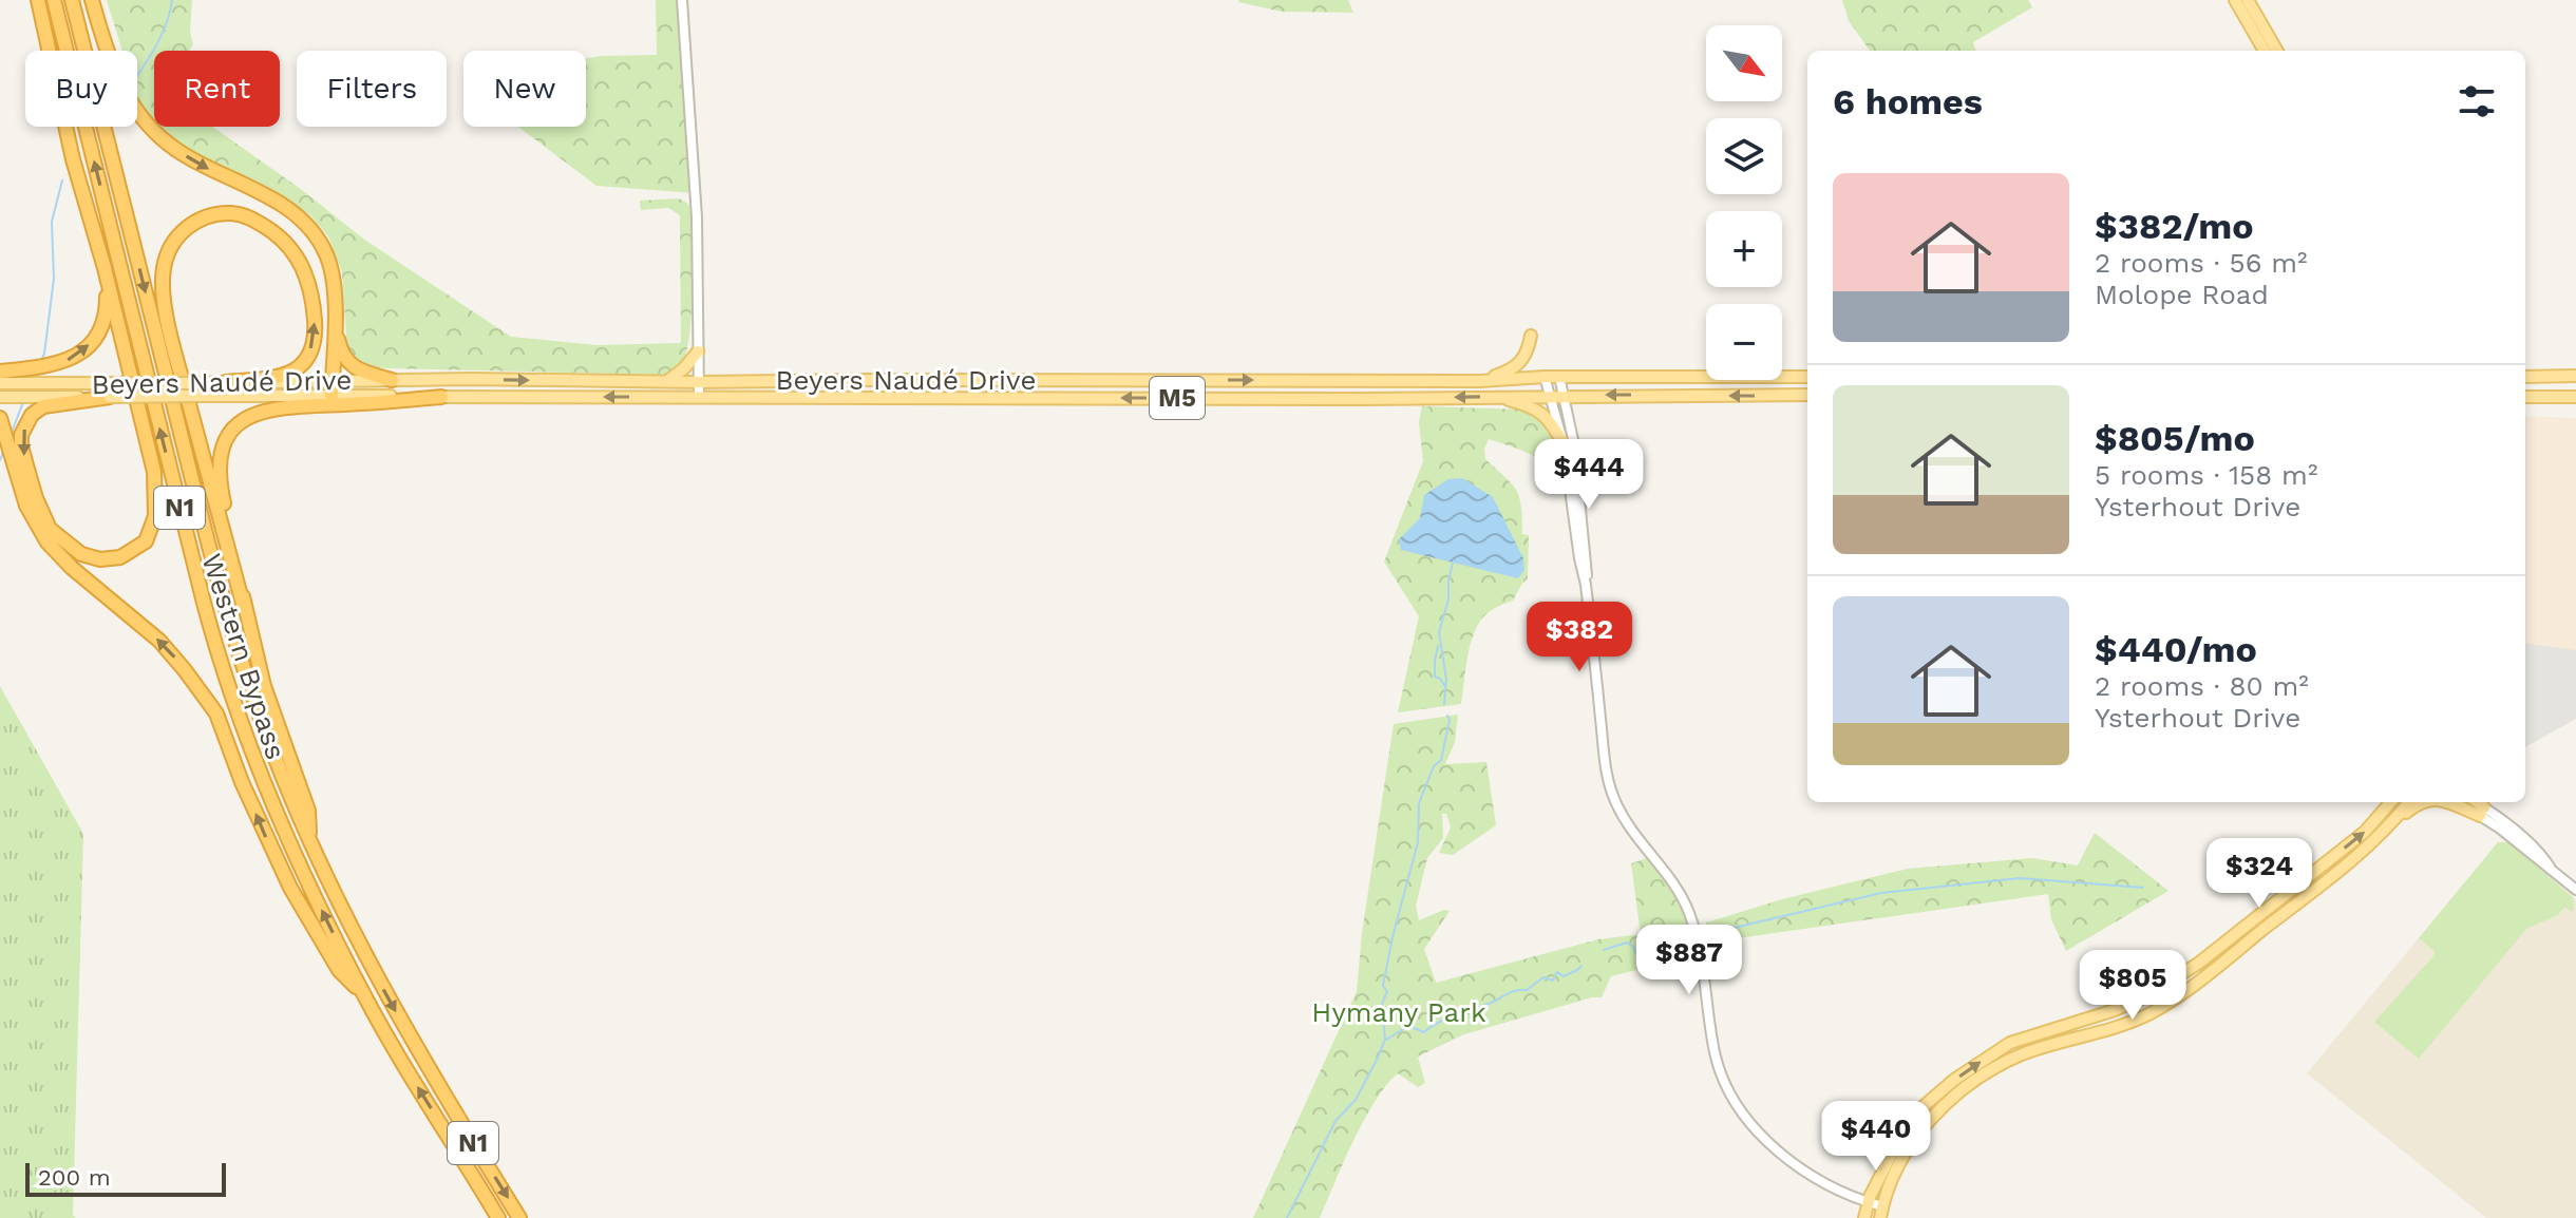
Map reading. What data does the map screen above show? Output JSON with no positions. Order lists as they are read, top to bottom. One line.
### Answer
{"streets":{"highway":["N1","Western Bypass"],"main road":["Beyers Naudé Drive","M5"]},"parks":["Hymany Park"],"scale_bar":"200 m","north":"bottom right","page":{"map_buttons":["+","−"],"chip":["Buy","Rent","Filters","New"],"heading":"6 homes","list":[{"name":"$382/mo","note":"2 rooms · 56 m² · Molope Road"},{"name":"$805/mo","note":"5 rooms · 158 m² · Ysterhout Drive"},{"name":"$440/mo","note":"2 rooms · 80 m² · Ysterhout Drive"}],"price":["$444","$382","$324","$887","$805","$440"],"scale":"200 m"}}
